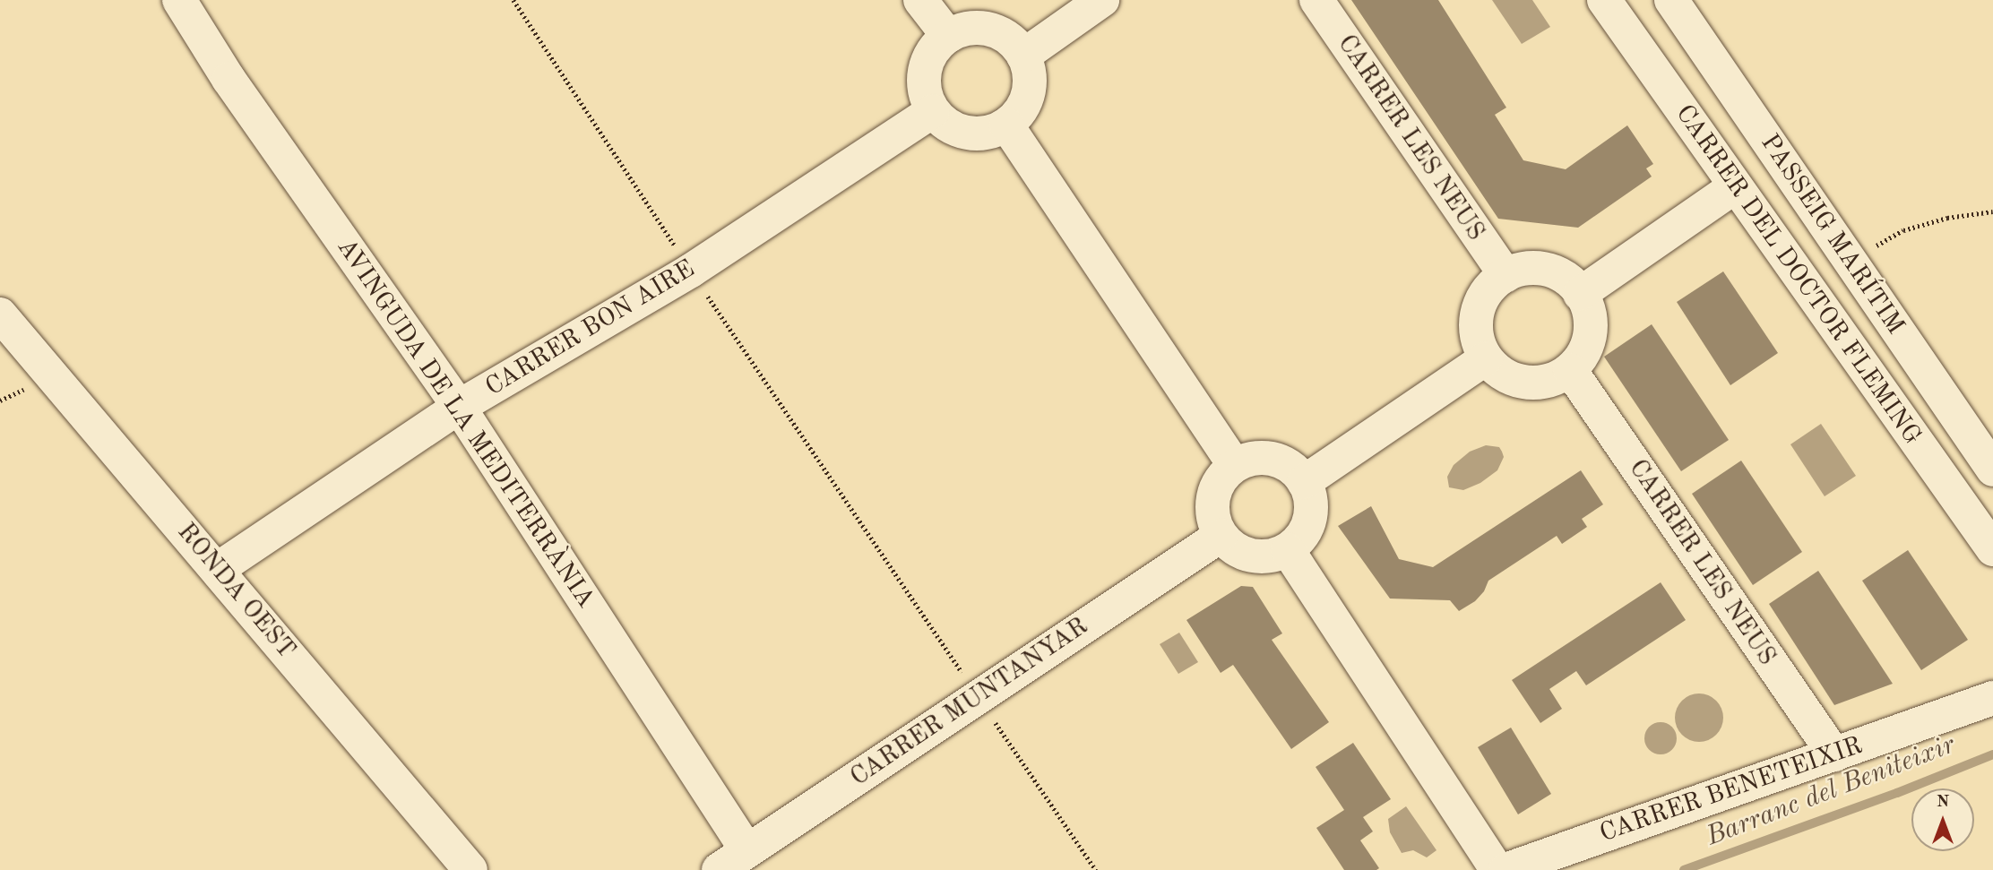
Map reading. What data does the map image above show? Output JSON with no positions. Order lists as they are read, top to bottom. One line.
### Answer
{"streets":{"street":["CARRER LES NEUS","PASSEIG MARÍTIM","CARRER DEL DOCTOR FLEMING","CARRER BON AIRE","AVINGUDA DE LA MEDITERRÀNIA","RONDA OEST","CARRER MUNTANYAR","CARRER BENETEIXIR"]},"crossings":[["CARRER LES NEUS","CARRER BENETEIXIR"],["CARRER BON AIRE","AVINGUDA DE LA MEDITERRÀNIA"],["CARRER BON AIRE","RONDA OEST"],["AVINGUDA DE LA MEDITERRÀNIA","CARRER MUNTANYAR"]],"water":["Barranc del Beniteixir"],"north":"top"}
